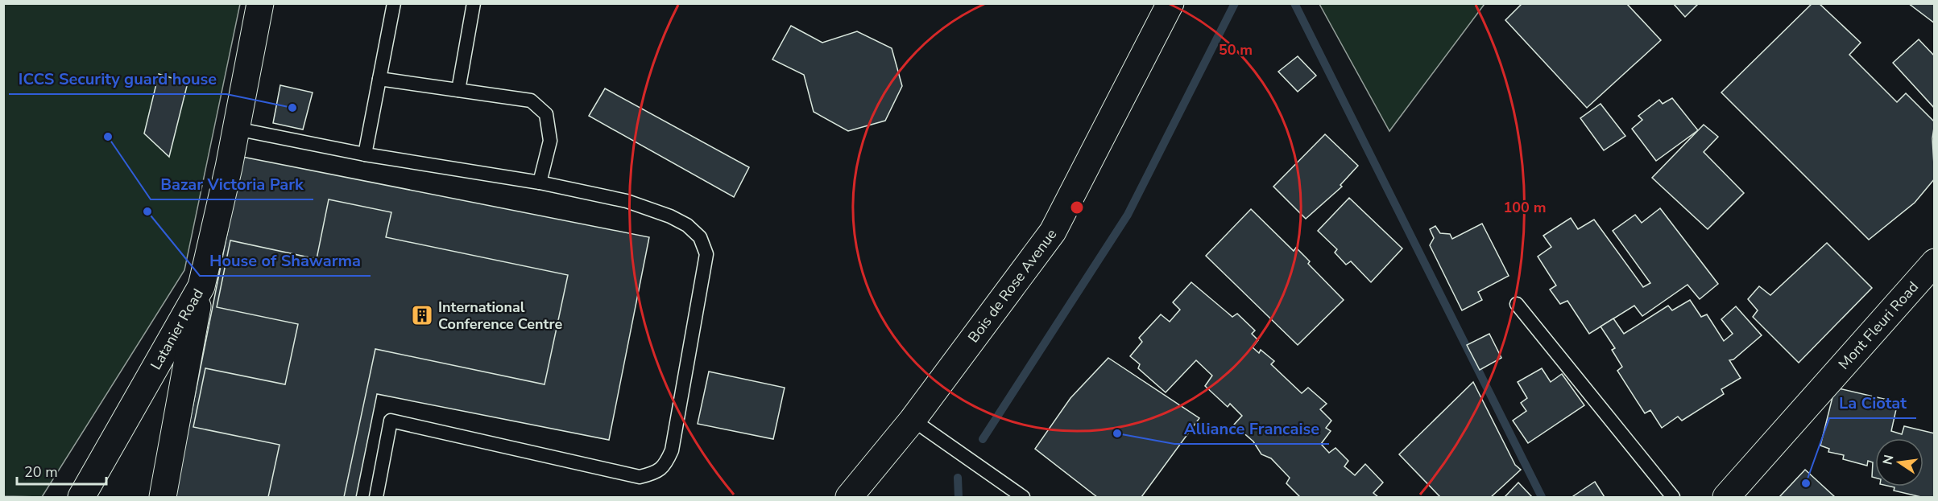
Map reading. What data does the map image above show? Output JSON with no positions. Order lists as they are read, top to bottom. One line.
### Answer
{"streets":{"main road":["Bois de Rose Avenue","Mont Fleuri Road","Latanier Road"]},"places":{"other":["ICCS Security guard house","Bazar Victoria Park","House of Shawarma","Alliance Francaise","La Ciotat"],"building":["International Conference Centre"]},"scale_bar":"20 m","north":"left","rings":["50 m","100 m"]}
